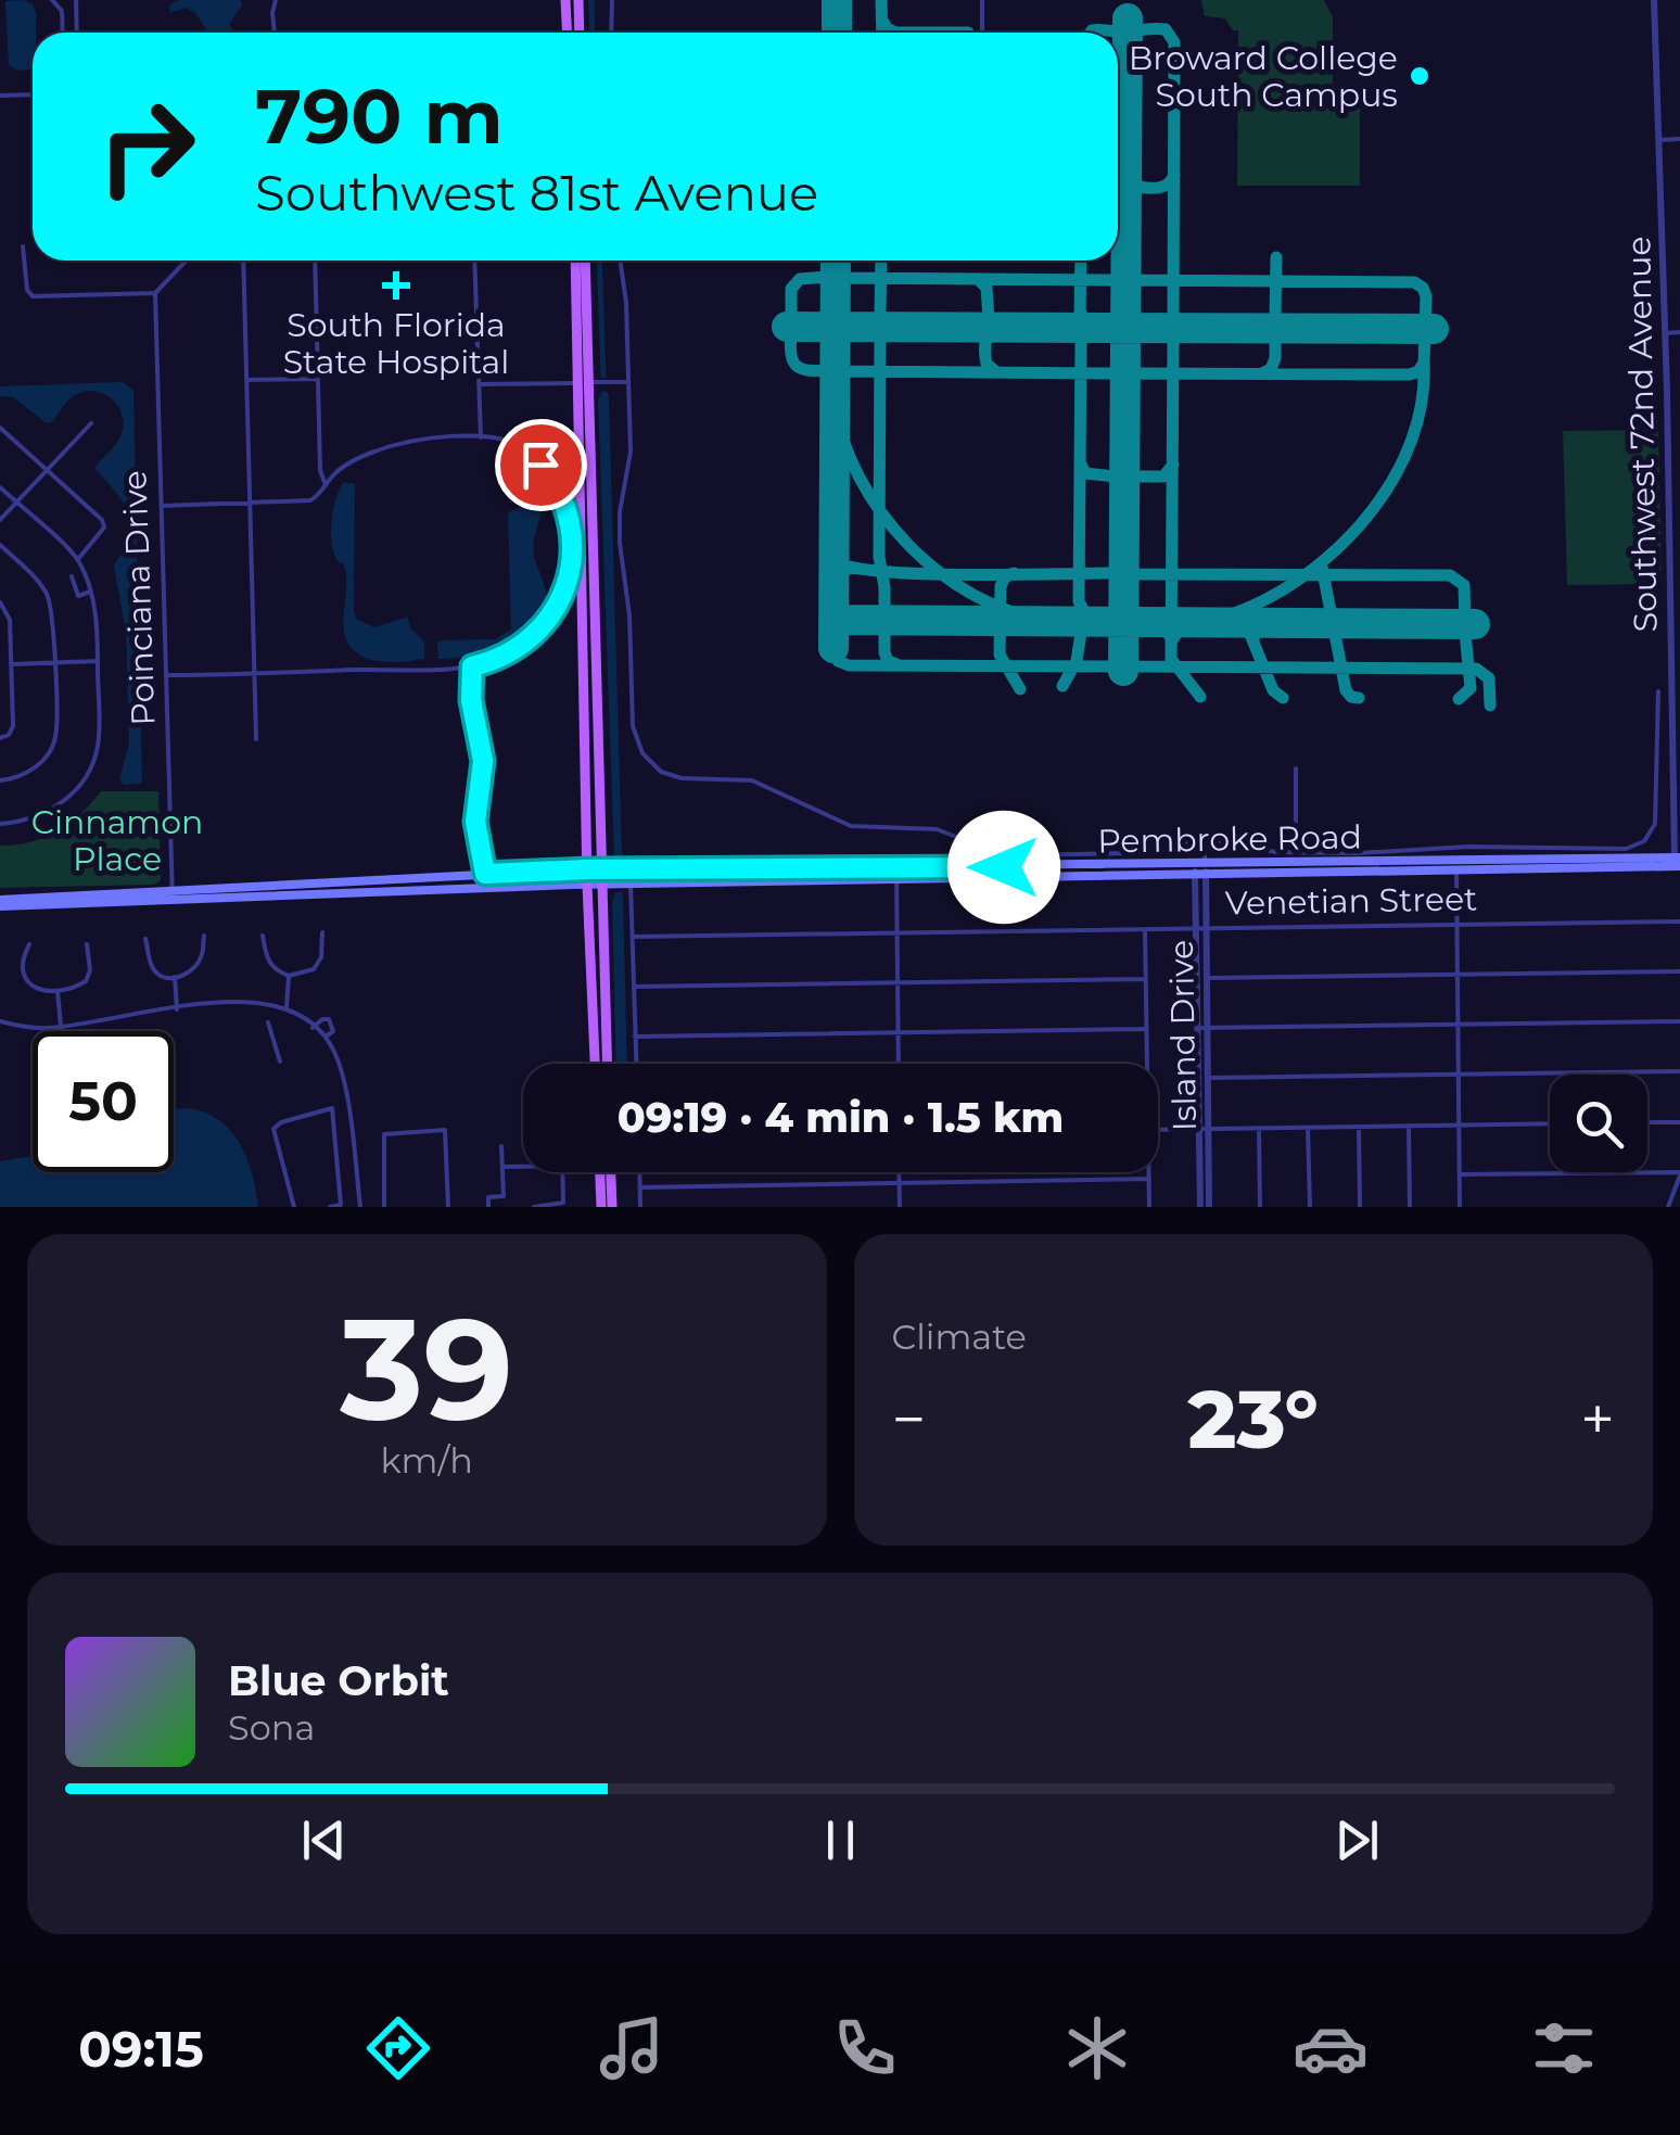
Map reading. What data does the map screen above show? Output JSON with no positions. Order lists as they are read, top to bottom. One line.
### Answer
{"streets":{"main road":["Pembroke Road"],"street":["Southwest 72nd Avenue","Poinciana Drive","Venetian Street","Island Drive"]},"crossings":[["Southwest 72nd Avenue","Pembroke Road"],["Poinciana Drive","Pembroke Road"],["Pembroke Road","Island Drive"],["Venetian Street","Island Drive"]],"parks":["Cinnamon Place"],"places":{"other":["Broward College South Campus"],"health":["South Florida State Hospital"]},"page":{"turn":["790 m","Southwest 81st Avenue"],"limit":"50","trip":"09:19 · 4 min · 1.5 km","tile":[["39","km/h"],"Climate"],"heat":["−","23°","+"],"song":["Blue Orbit","Sona"],"tabs":"09:15"}}
